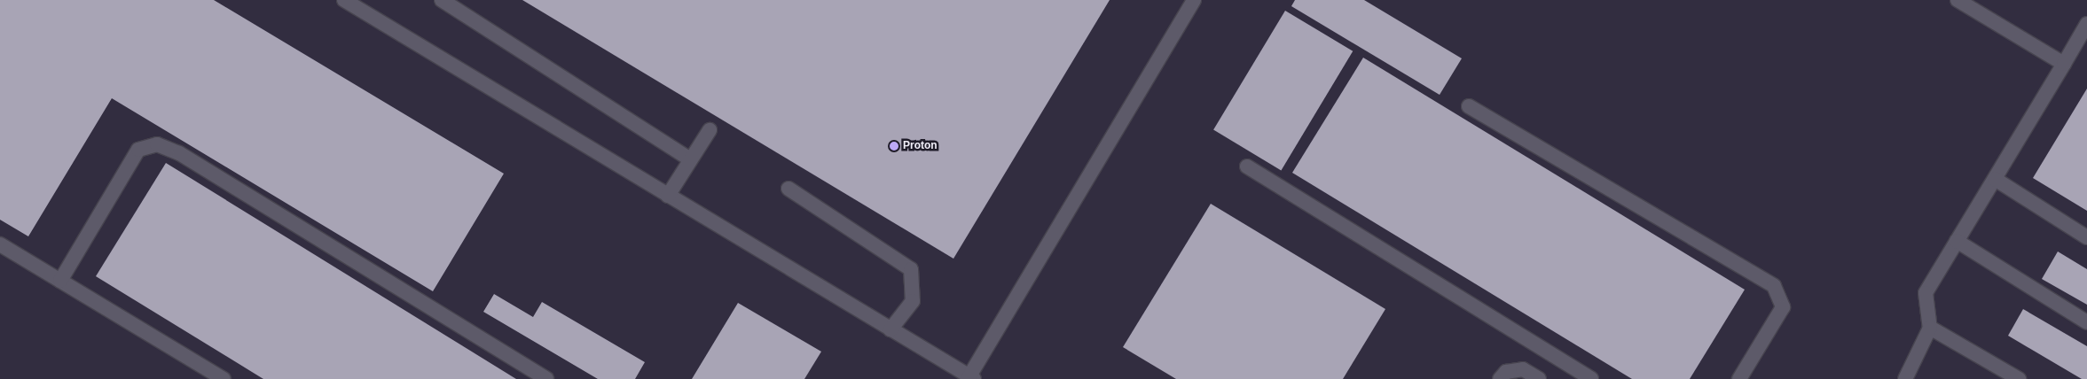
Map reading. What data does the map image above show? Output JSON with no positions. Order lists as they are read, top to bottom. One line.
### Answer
{"places":["Proton"]}
